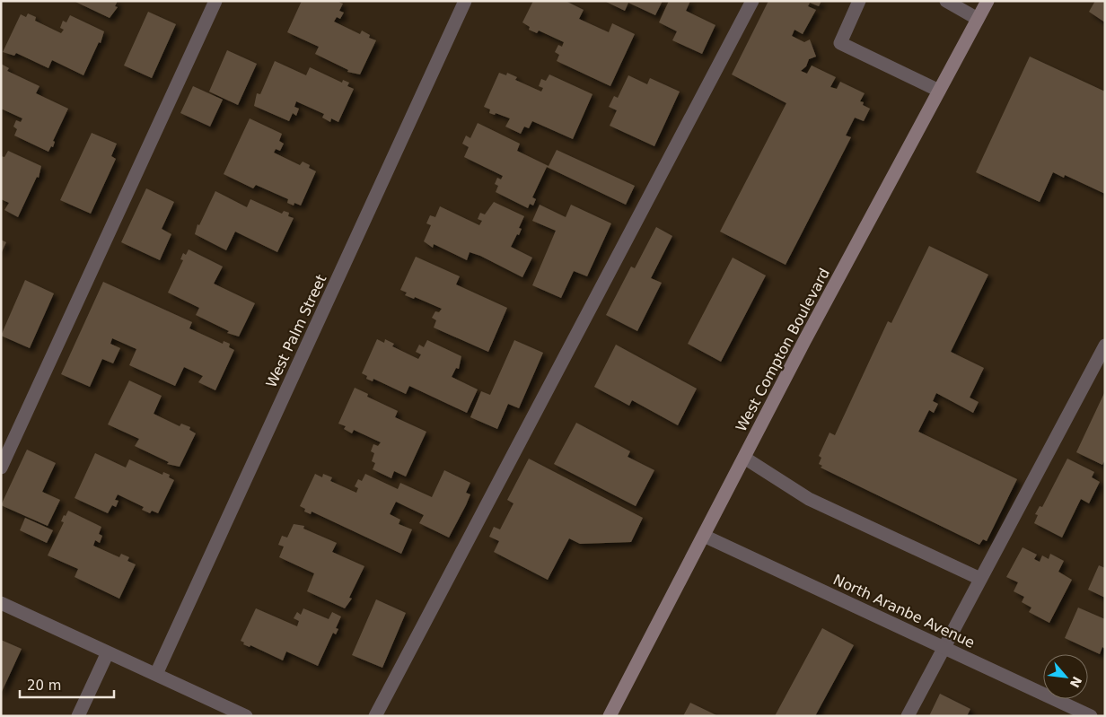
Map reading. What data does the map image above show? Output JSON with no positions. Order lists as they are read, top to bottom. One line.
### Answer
{"streets":{"main road":["West Compton Boulevard"],"street":["West Palm Street","North Aranbe Avenue"]},"crossings":[["West Compton Boulevard","North Aranbe Avenue"]],"scale_bar":"20 m","north":"bottom right"}
